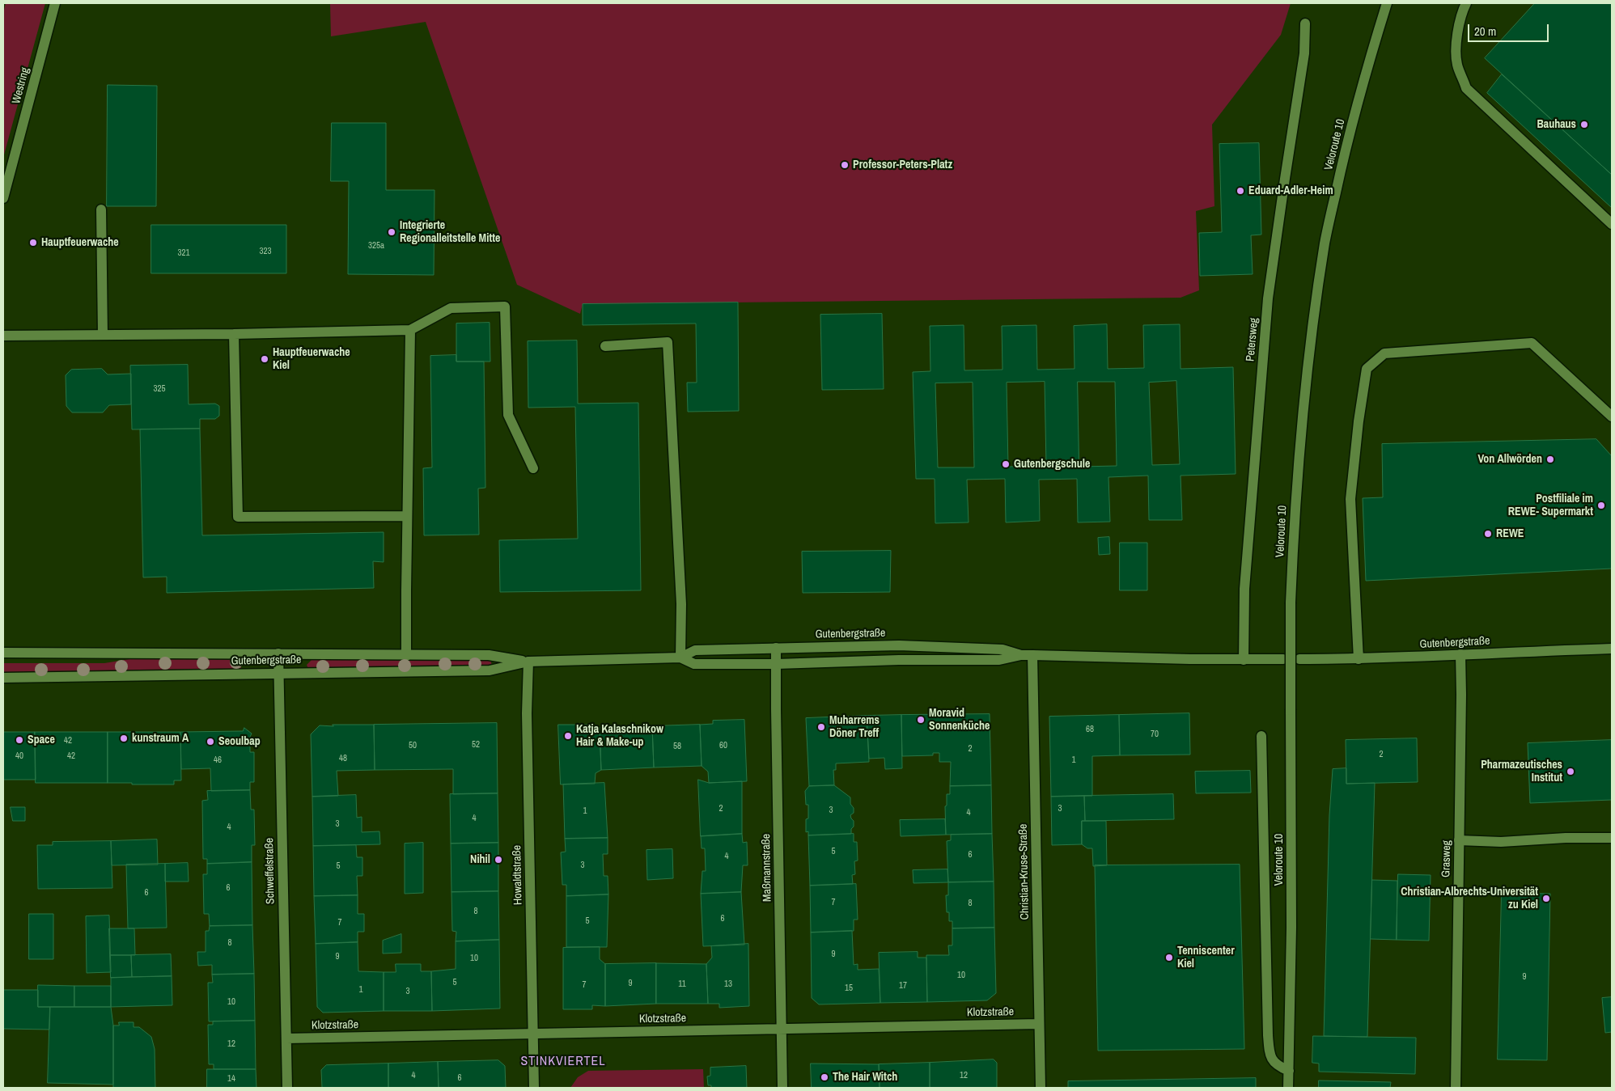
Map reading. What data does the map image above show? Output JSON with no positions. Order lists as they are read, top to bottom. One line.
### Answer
{"streets":{"street":["Westring","Veloroute 10","Petersweg","Gutenbergstraße","Grasweg","Maßmannstraße","Schweffelstraße","Christian-Kruse-Straße","Howaldtstraße","Klotzstraße"]},"crossings":[["Petersweg","Gutenbergstraße"],["Gutenbergstraße","Grasweg"],["Gutenbergstraße","Maßmannstraße"],["Gutenbergstraße","Schweffelstraße"],["Gutenbergstraße","Christian-Kruse-Straße"],["Gutenbergstraße","Howaldtstraße"],["Maßmannstraße","Klotzstraße"],["Schweffelstraße","Klotzstraße"],["Christian-Kruse-Straße","Klotzstraße"],["Howaldtstraße","Klotzstraße"]],"districts":["STINKVIERTEL"],"places":["Bauhaus","Professor-Peters-Platz","Eduard-Adler-Heim","Integrierte Regionalleitstelle Mitte","Hauptfeuerwache","Hauptfeuerwache Kiel","Von Allwörden","Gutenbergschule","Postfiliale im REWE- Supermarkt","REWE","Moravid Sonnenküche","Muharrems Döner Treff","Katja Kalaschnikow Hair & Make-up","kunstraum A","Space","Seoulbap","Pharmazeutisches Institut","Nihil","Christian-Albrechts-Universität zu Kiel","Tenniscenter Kiel","The Hair Witch"],"house_numbers":["325a","323","321","325","68","70","42","52","50","60","58","2","2","40","42","48","46","1","2","3","3","1","4","4","3","4","5","6","4","3","5","6","6","7","8","8","6","5","7","8","9","9","10","10","9","5","9","11","13","7","17","15","1","3","10","12","4","12","6","14"],"scale_bar":"20 m"}
